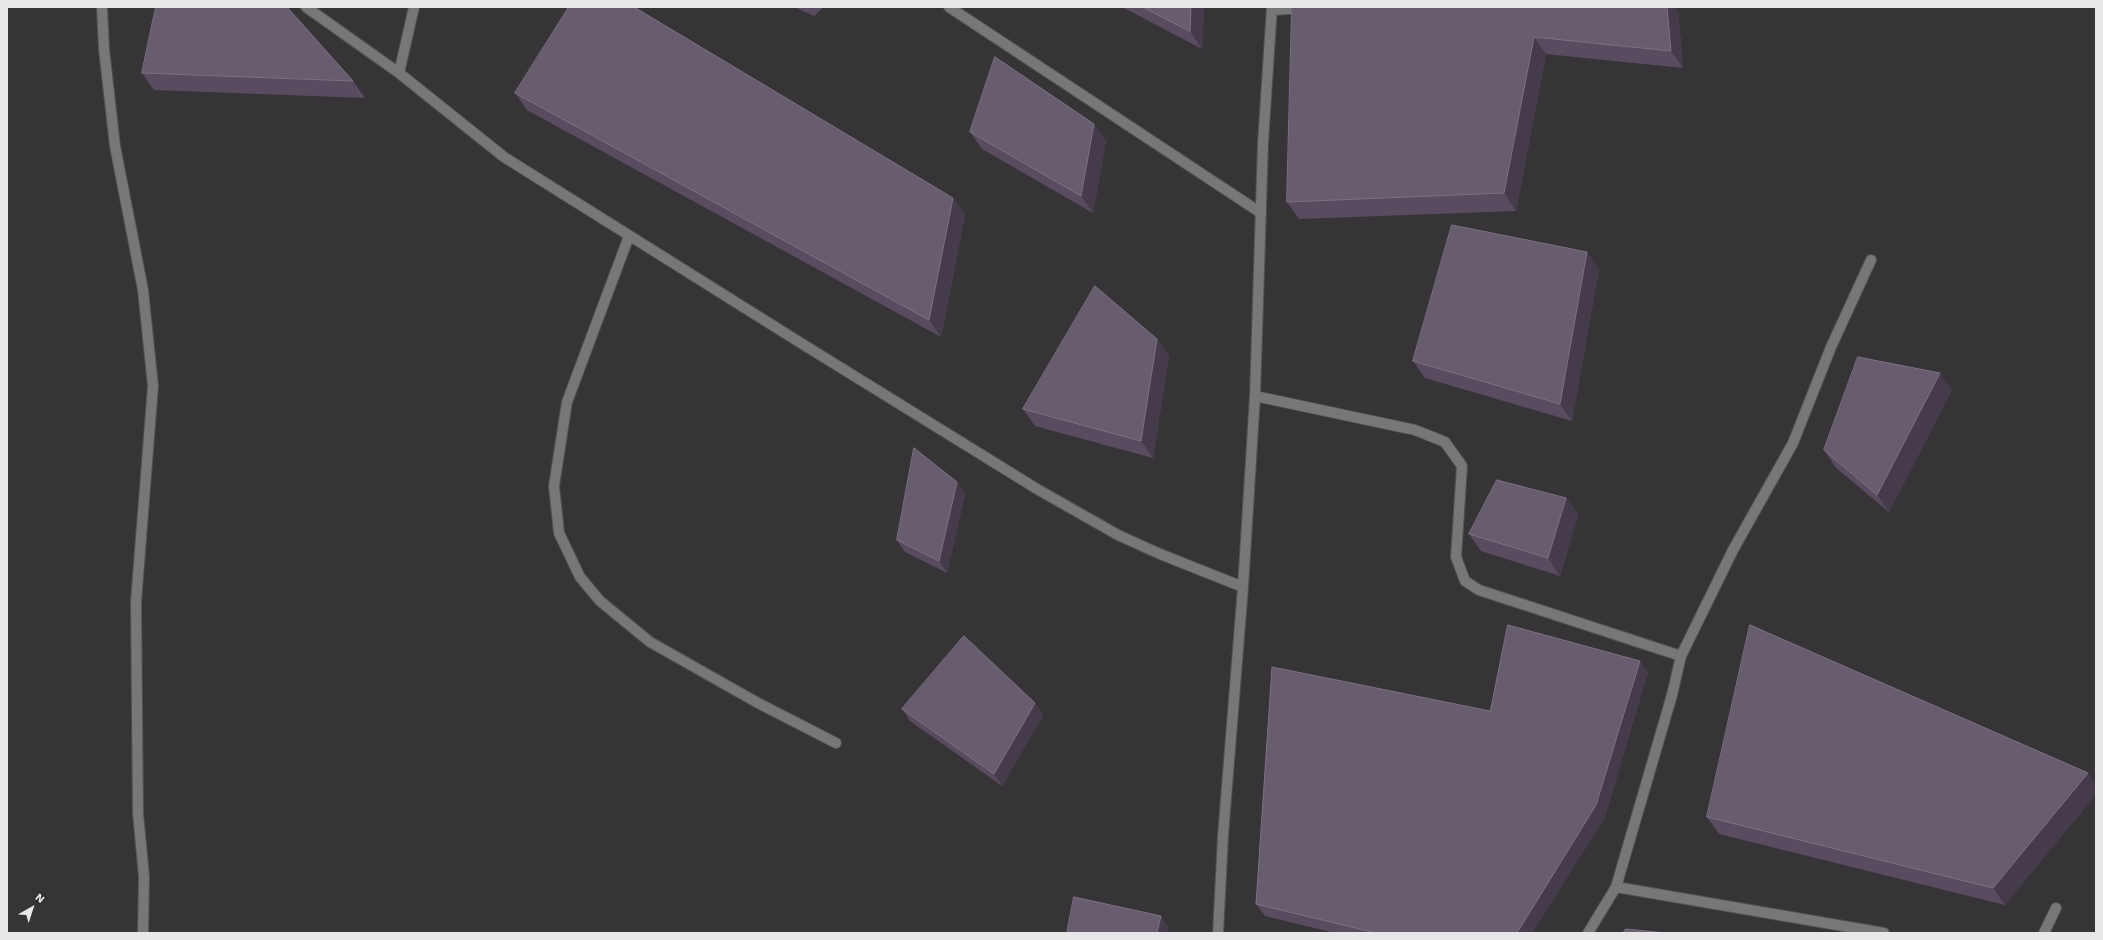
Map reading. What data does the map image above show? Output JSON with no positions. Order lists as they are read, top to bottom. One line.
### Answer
{"north":"top right"}
